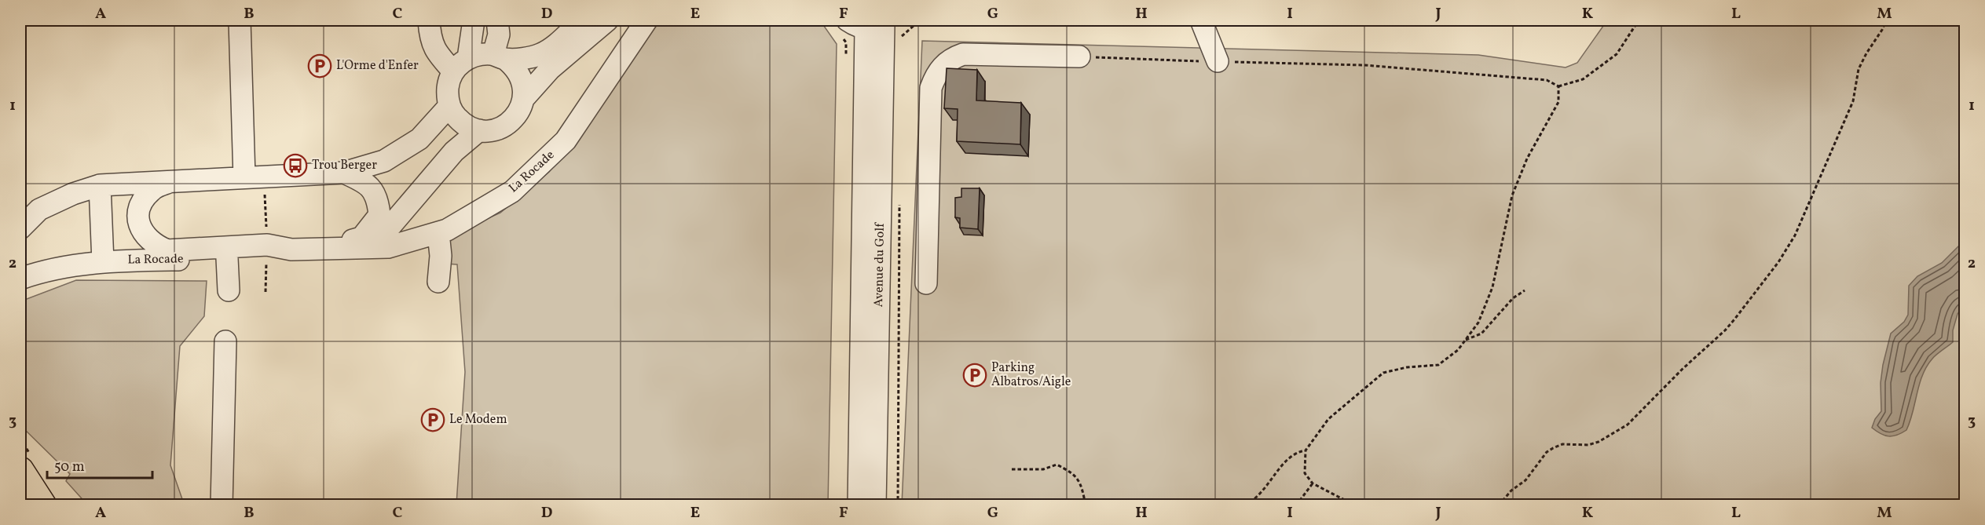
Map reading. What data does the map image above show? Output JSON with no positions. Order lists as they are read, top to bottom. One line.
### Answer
{"streets":{"street":["La Rocade","Avenue du Golf"]},"places":{"parking":["L'Orme d'Enfer","Parking Albatros/Aigle","Le Modem"],"bus stop":["Trou Berger"]},"scale_bar":"50 m","grid":{"columns":["A","B","C","D","E","F","G","H","I","J","K","L","M"],"rows":["1","2","3"]}}
